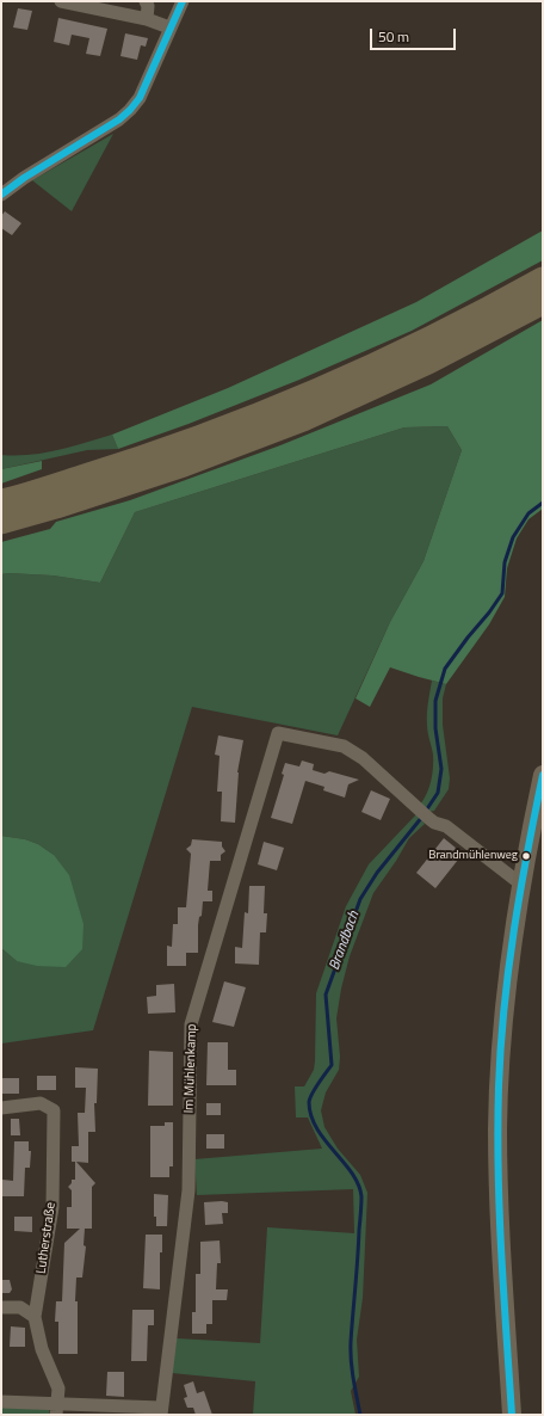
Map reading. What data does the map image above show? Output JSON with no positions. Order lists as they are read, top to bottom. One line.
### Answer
{"streets":{"street":["Im Mühlenkamp","Lutherstraße"]},"water":["Brandbach"],"places":["Brandmühlenweg"],"scale_bar":"50 m"}
